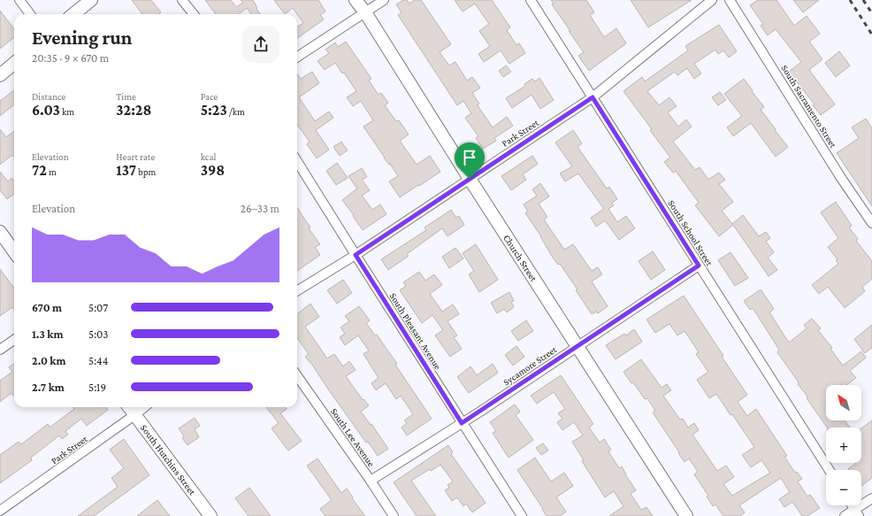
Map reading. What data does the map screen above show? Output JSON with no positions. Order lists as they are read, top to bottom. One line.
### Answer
{"streets":{"street":["South Sacramento Street","Park Street","South School Street","Church Street","South Pleasant Avenue","Sycamore Street","South Lee Avenue","South Hutchins Street"]},"crossings":[["Park Street","South School Street"],["Park Street","Church Street"],["Park Street","South Pleasant Avenue"],["Park Street","South Hutchins Street"],["South School Street","Sycamore Street"],["Church Street","Sycamore Street"],["South Pleasant Avenue","Sycamore Street"],["Sycamore Street","South Lee Avenue"]],"north":"top left","page":{"heading":["Evening run","20:35 · 9 × 670 m"],"stats":[["Distance","6.03 km"],["Time","32:28"],["Pace","5:23 /km"],["Elevation","72 m"],["Heart rate","137 bpm"],["kcal","398"]],"chart":["Elevation","26–33 m"],"list":[{"name":"670 m","note":"5:07"},{"name":"1.3 km","note":"5:03"},{"name":"2.0 km","note":"5:44"},{"name":"2.7 km","note":"5:19"}],"map_buttons":["+","−"]}}
